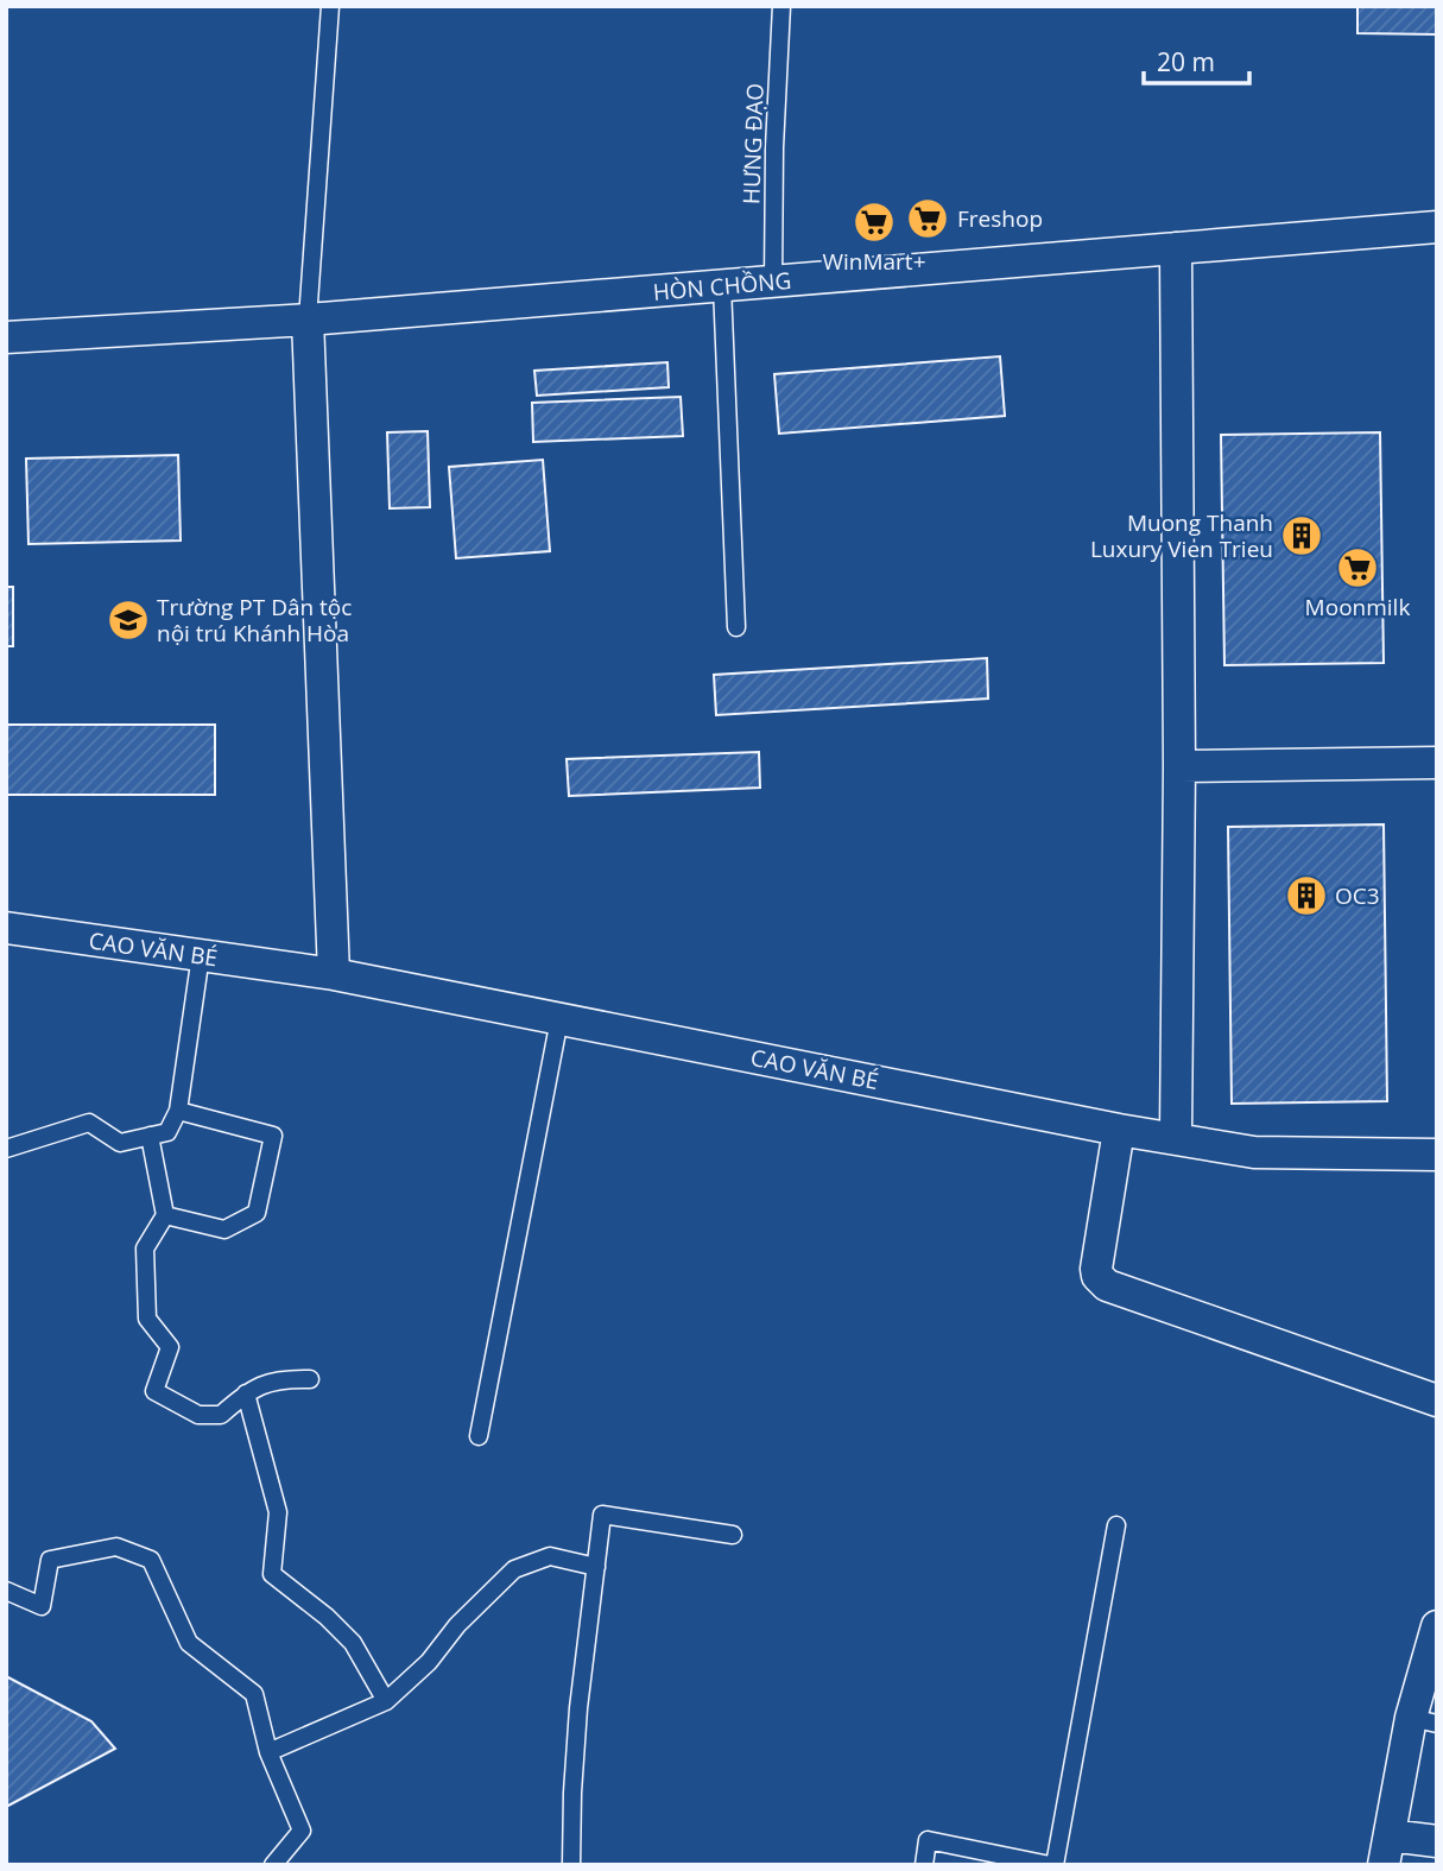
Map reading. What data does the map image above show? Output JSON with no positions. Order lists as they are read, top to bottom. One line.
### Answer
{"streets":{"street":["HÒN CHỒNG","CAO VĂN BÉ"],"lane":["HƯNG ĐẠO"]},"crossings":[["HƯNG ĐẠO","HÒN CHỒNG"]],"places":{"supermarket":["Freshop","WinMart+","Moonmilk"],"building":["Muong Thanh Luxury Vien Trieu","OC3"],"school or university":["Trường PT Dân tộc nội trú Khánh Hòa"]},"scale_bar":"20 m"}
